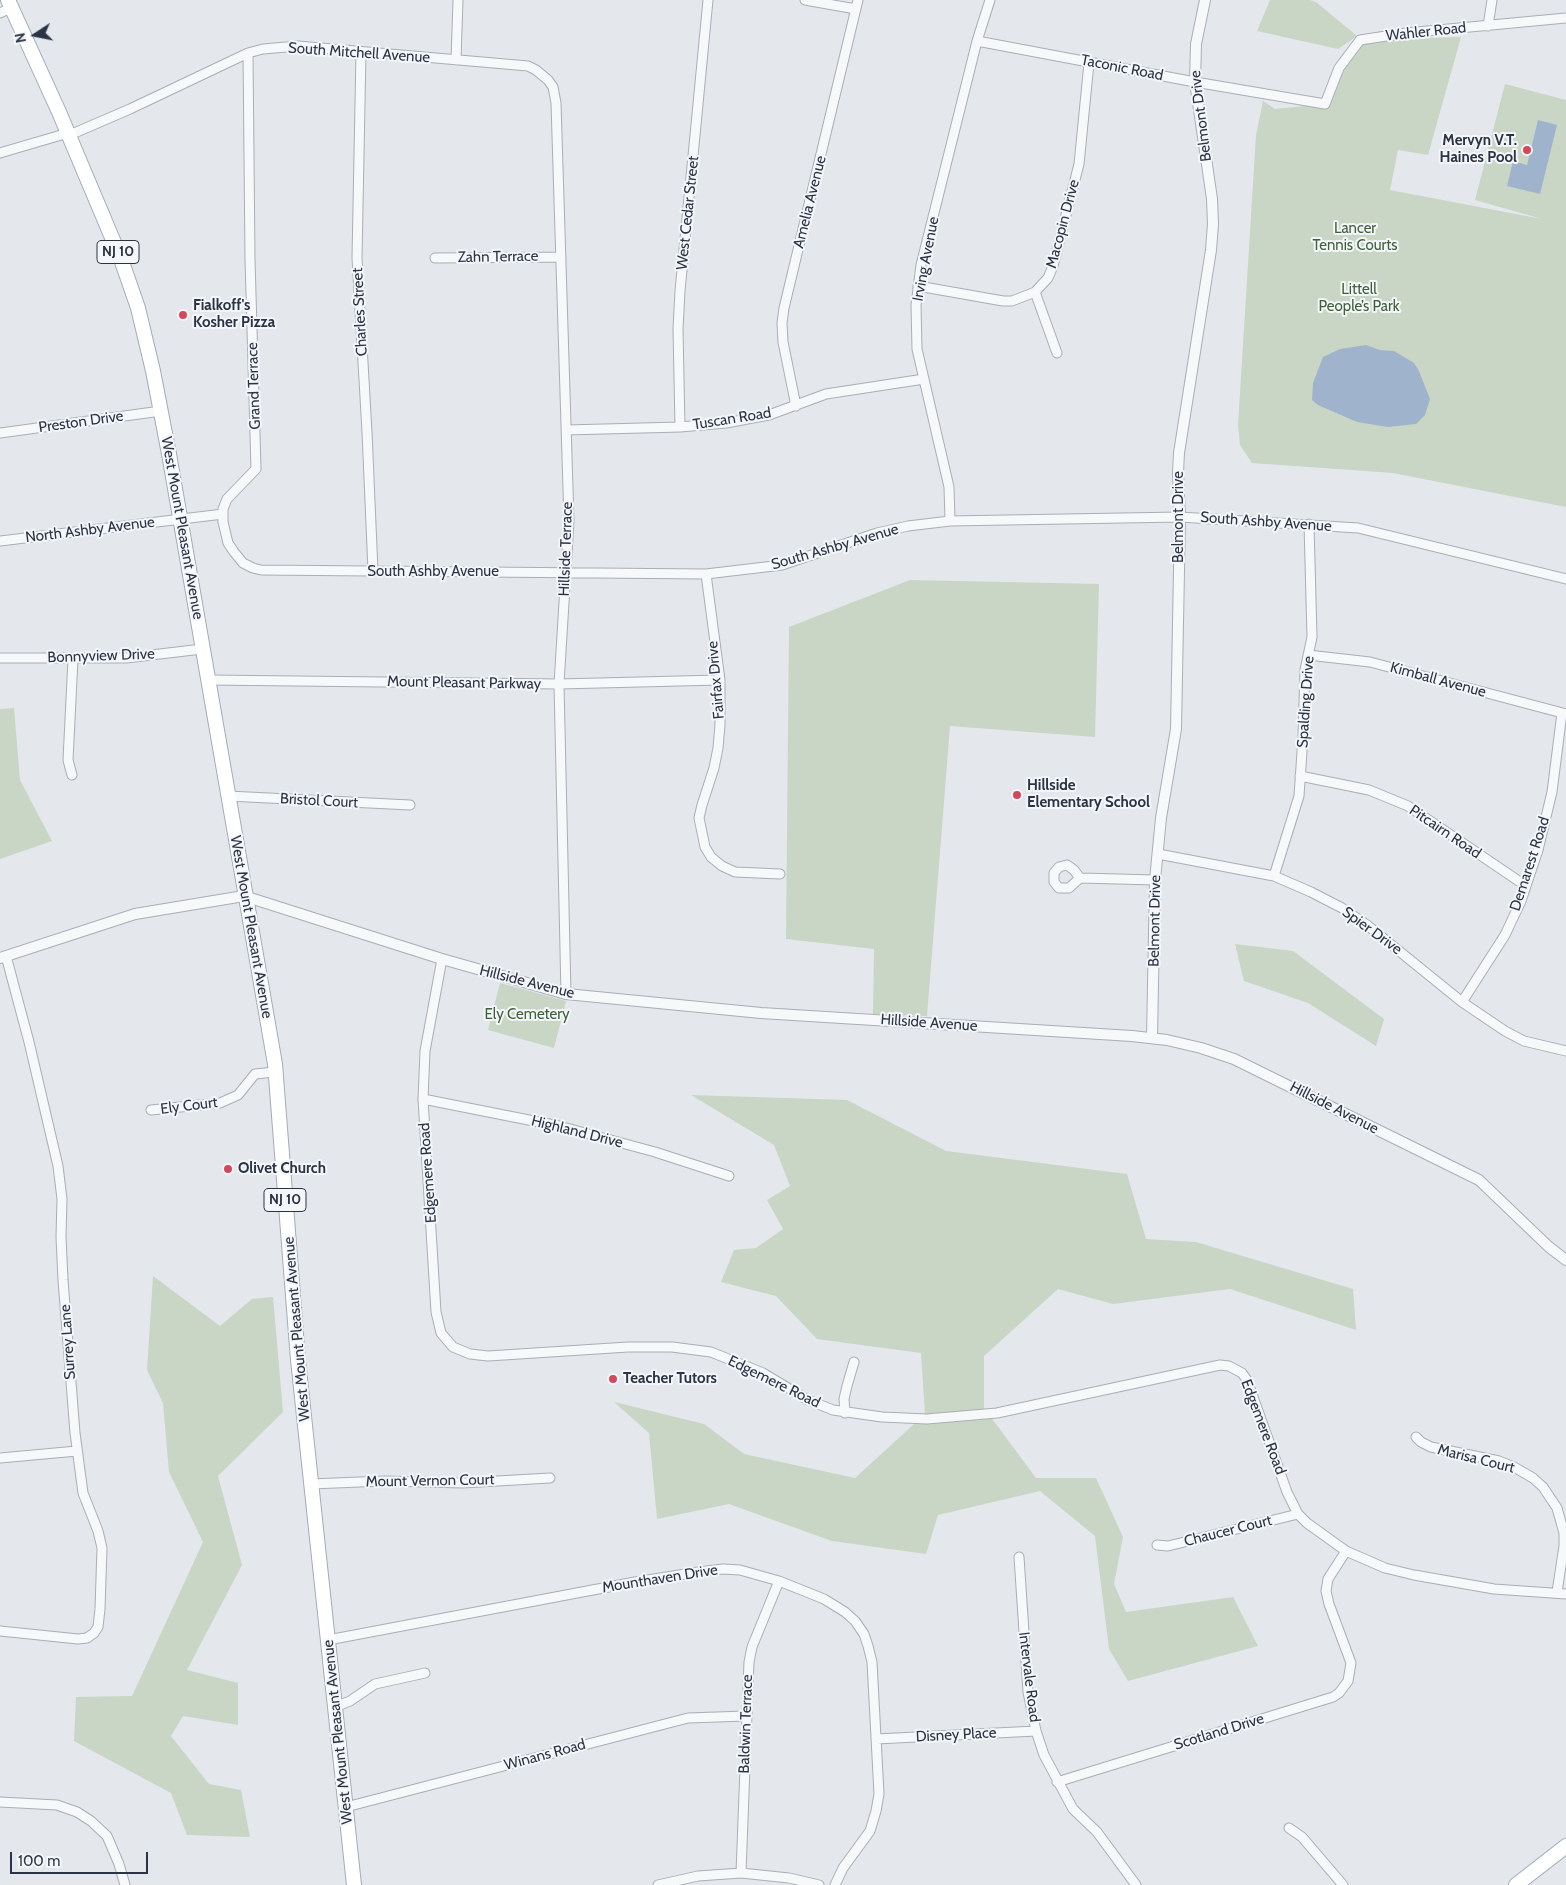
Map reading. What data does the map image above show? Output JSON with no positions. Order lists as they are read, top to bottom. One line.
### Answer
{"streets":{"main road":["NJ 10","West Mount Pleasant Avenue"],"street":["Wahler Road","South Mitchell Avenue","Taconic Road","Belmont Drive","Amelia Avenue","West Cedar Street","Macopin Drive","Zahn Terrace","Irving Avenue","Charles Street","Grand Terrace","Tuscan Road","Preston Drive","South Ashby Avenue","North Ashby Avenue","Hillside Terrace","Bonnyview Drive","Fairfax Drive","Kimball Avenue","Mount Pleasant Parkway","Spalding Drive","Bristol Court","Pitcairn Road","Demarest Road","Spier Drive","Hillside Avenue","Ely Court","Highland Drive","Edgemere Road","Surrey Lane","Marisa Court","Mount Vernon Court","Chaucer Court","Mounthaven Drive","Intervale Road","Baldwin Terrace","Scotland Drive","Disney Place","Winans Road"]},"crossings":[["Wahler Road","Taconic Road"],["South Mitchell Avenue","Charles Street"],["South Mitchell Avenue","Grand Terrace"],["South Mitchell Avenue","West Mount Pleasant Avenue"],["South Mitchell Avenue","Hillside Terrace"],["Taconic Road","Belmont Drive"],["Taconic Road","Macopin Drive"],["Taconic Road","Irving Avenue"],["Belmont Drive","South Ashby Avenue"],["Belmont Drive","Spier Drive"],["Belmont Drive","Hillside Avenue"],["Amelia Avenue","Tuscan Road"],["West Cedar Street","Tuscan Road"],["Zahn Terrace","Hillside Terrace"],["Irving Avenue","Tuscan Road"],["Irving Avenue","South Ashby Avenue"],["Charles Street","South Ashby Avenue"],["Grand Terrace","South Ashby Avenue"],["Tuscan Road","Hillside Terrace"],["Preston Drive","West Mount Pleasant Avenue"],["South Ashby Avenue","Hillside Terrace"],["South Ashby Avenue","Fairfax Drive"],["South Ashby Avenue","Spalding Drive"],["West Mount Pleasant Avenue","North Ashby Avenue"],["West Mount Pleasant Avenue","Bonnyview Drive"],["West Mount Pleasant Avenue","Mount Pleasant Parkway"],["West Mount Pleasant Avenue","Bristol Court"],["West Mount Pleasant Avenue","Hillside Avenue"],["West Mount Pleasant Avenue","Ely Court"],["West Mount Pleasant Avenue","Mount Vernon Court"],["West Mount Pleasant Avenue","Mounthaven Drive"],["West Mount Pleasant Avenue","Winans Road"],["Hillside Terrace","Mount Pleasant Parkway"],["Hillside Terrace","Hillside Avenue"],["Fairfax Drive","Mount Pleasant Parkway"],["Kimball Avenue","Spalding Drive"],["Kimball Avenue","Demarest Road"],["Spalding Drive","Pitcairn Road"],["Spalding Drive","Spier Drive"],["Pitcairn Road","Demarest Road"],["Demarest Road","Spier Drive"],["Hillside Avenue","Edgemere Road"],["Highland Drive","Edgemere Road"],["Edgemere Road","Marisa Court"],["Edgemere Road","Chaucer Court"],["Edgemere Road","Scotland Drive"],["Mounthaven Drive","Baldwin Terrace"],["Mounthaven Drive","Disney Place"],["Intervale Road","Scotland Drive"],["Intervale Road","Disney Place"],["Baldwin Terrace","Winans Road"]],"parks":["Lancer Tennis Courts","Littell People’s Park","Ely Cemetery"],"places":["Mervyn V.T. Haines Pool","Fialkoff's Kosher Pizza","Hillside Elementary School","Olivet Church","Teacher Tutors"],"scale_bar":"100 m","north":"left"}
